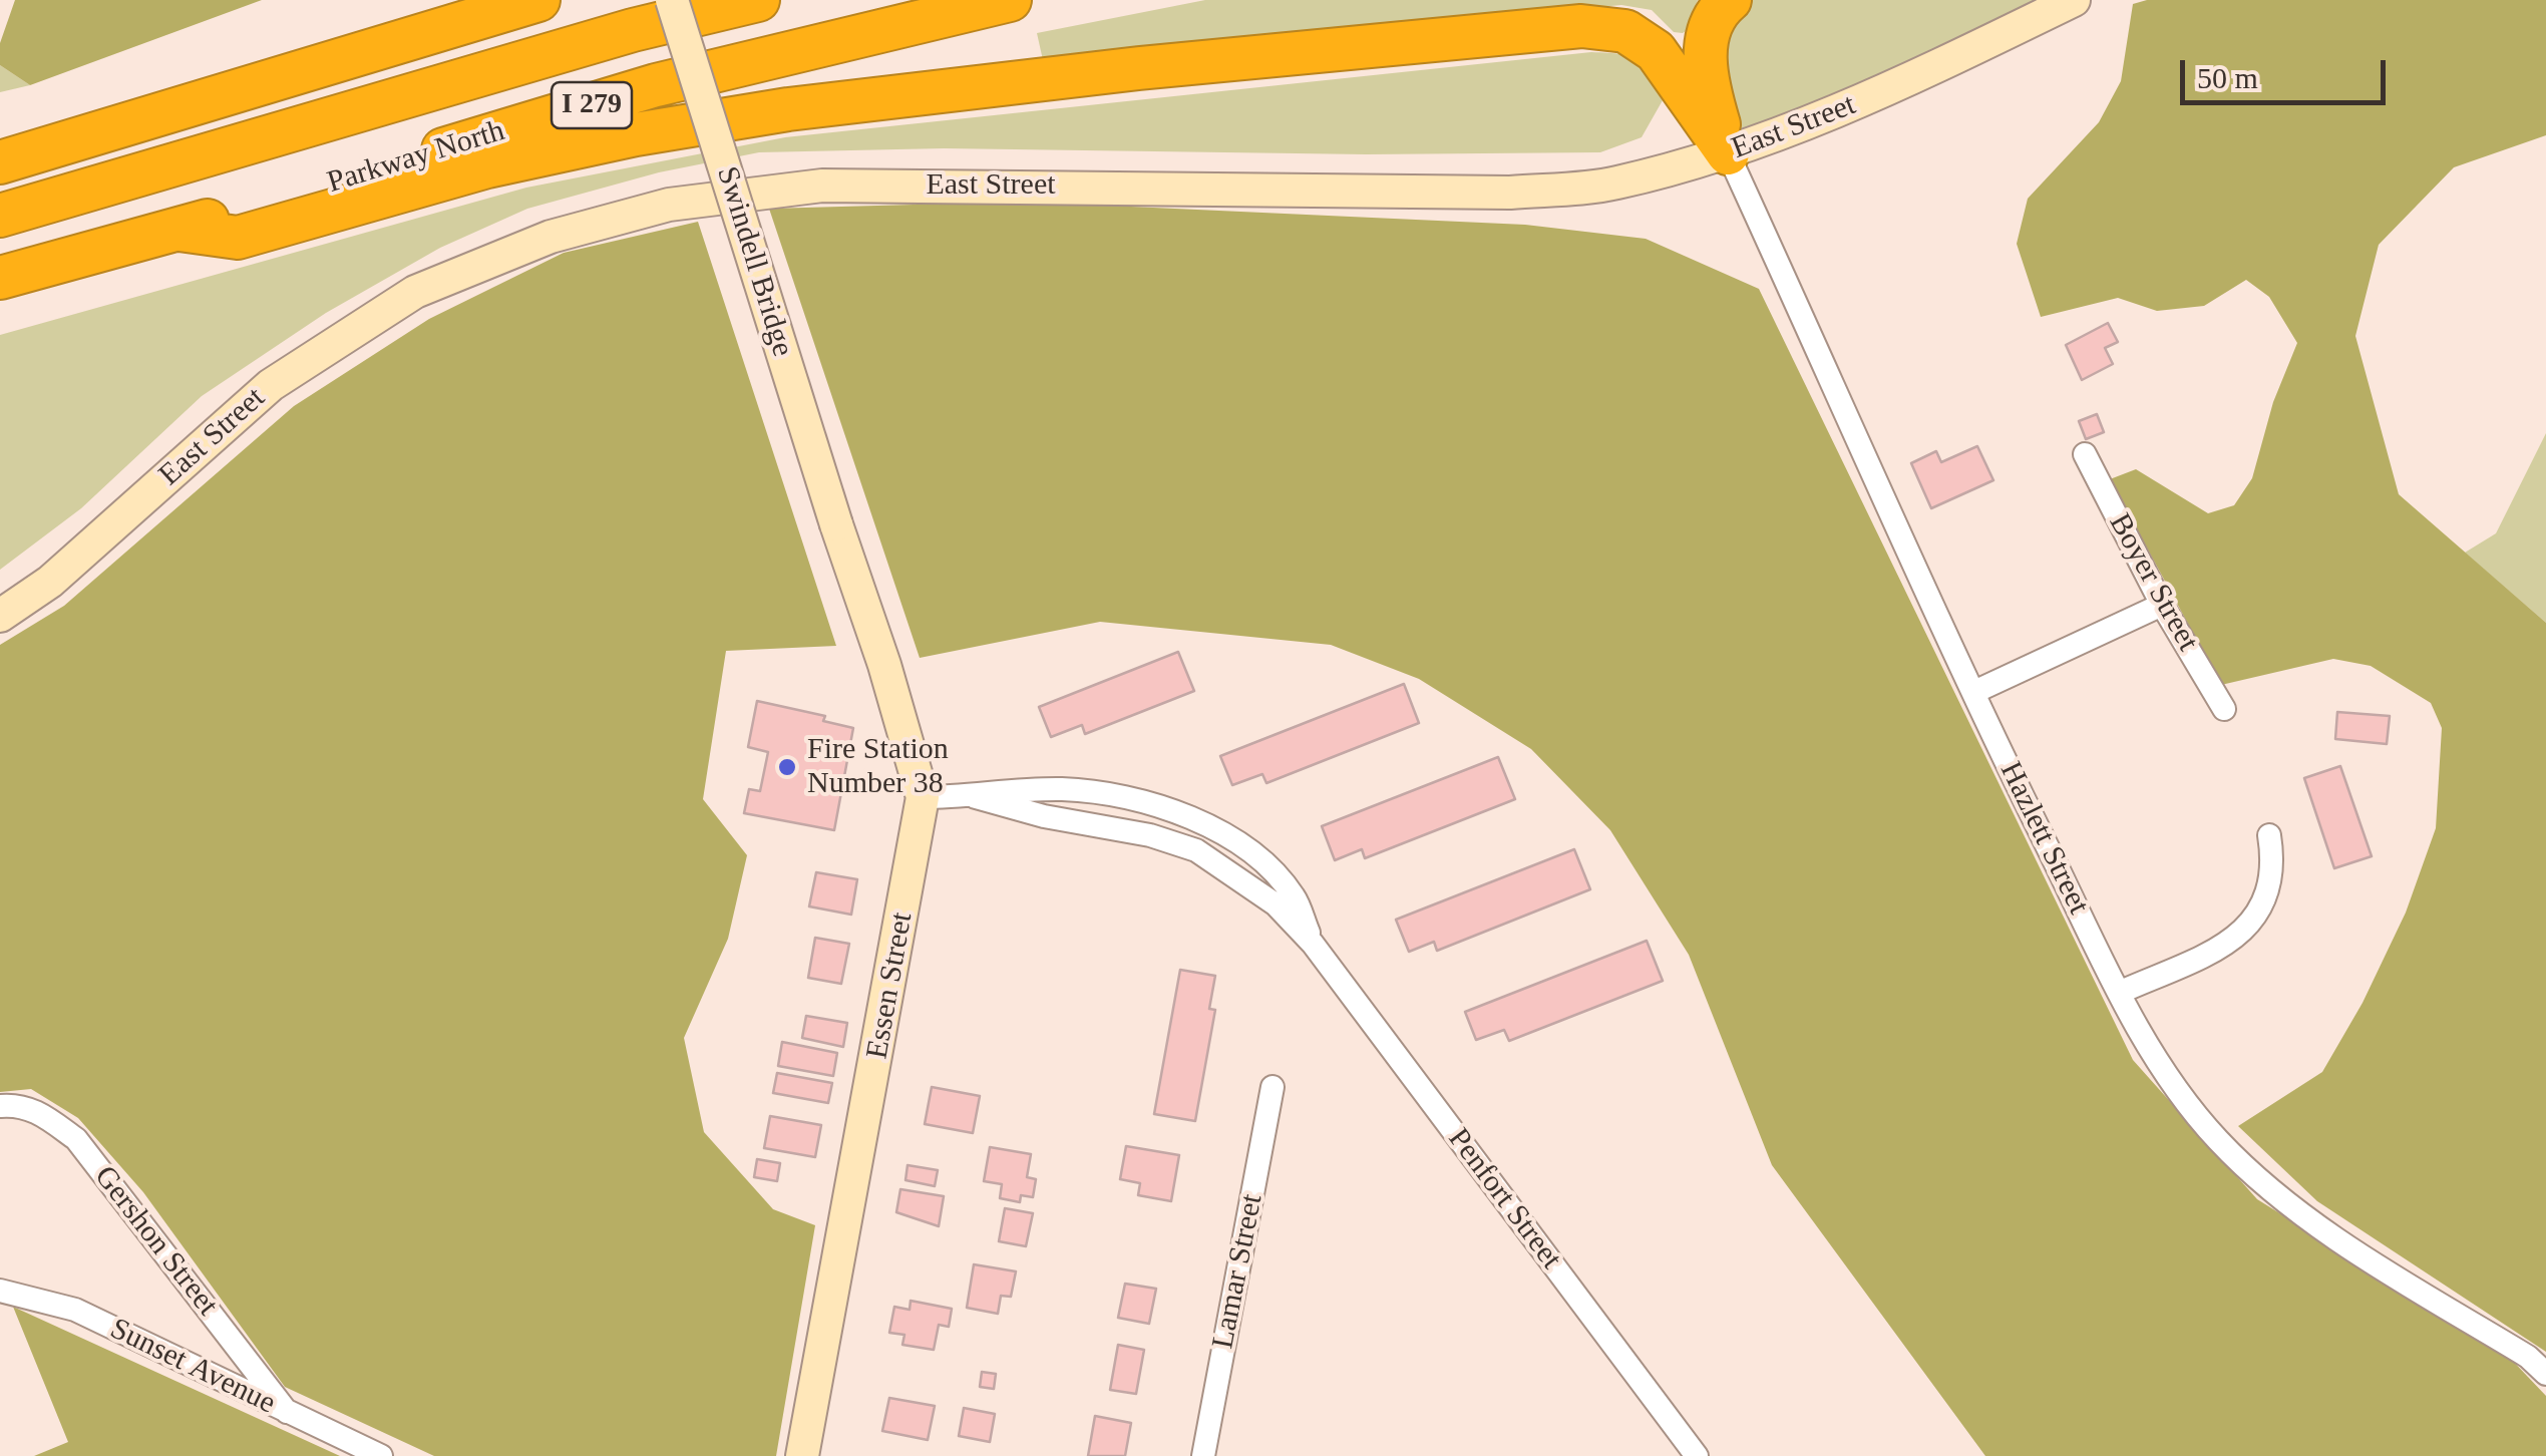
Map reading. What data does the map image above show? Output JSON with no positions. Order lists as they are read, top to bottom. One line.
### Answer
{"streets":{"highway":["I 279","Parkway North"],"main road":["East Street","Swindell Bridge","Essen Street"],"street":["Boyer Street","Hazlett Street","Penfort Street","Gershon Street","Lamar Street","Sunset Avenue"]},"crossings":[["East Street","Hazlett Street"],["Swindell Bridge","Essen Street"],["Essen Street","Penfort Street"],["Gershon Street","Sunset Avenue"]],"places":["Fire Station Number 38"],"scale_bar":"50 m"}
